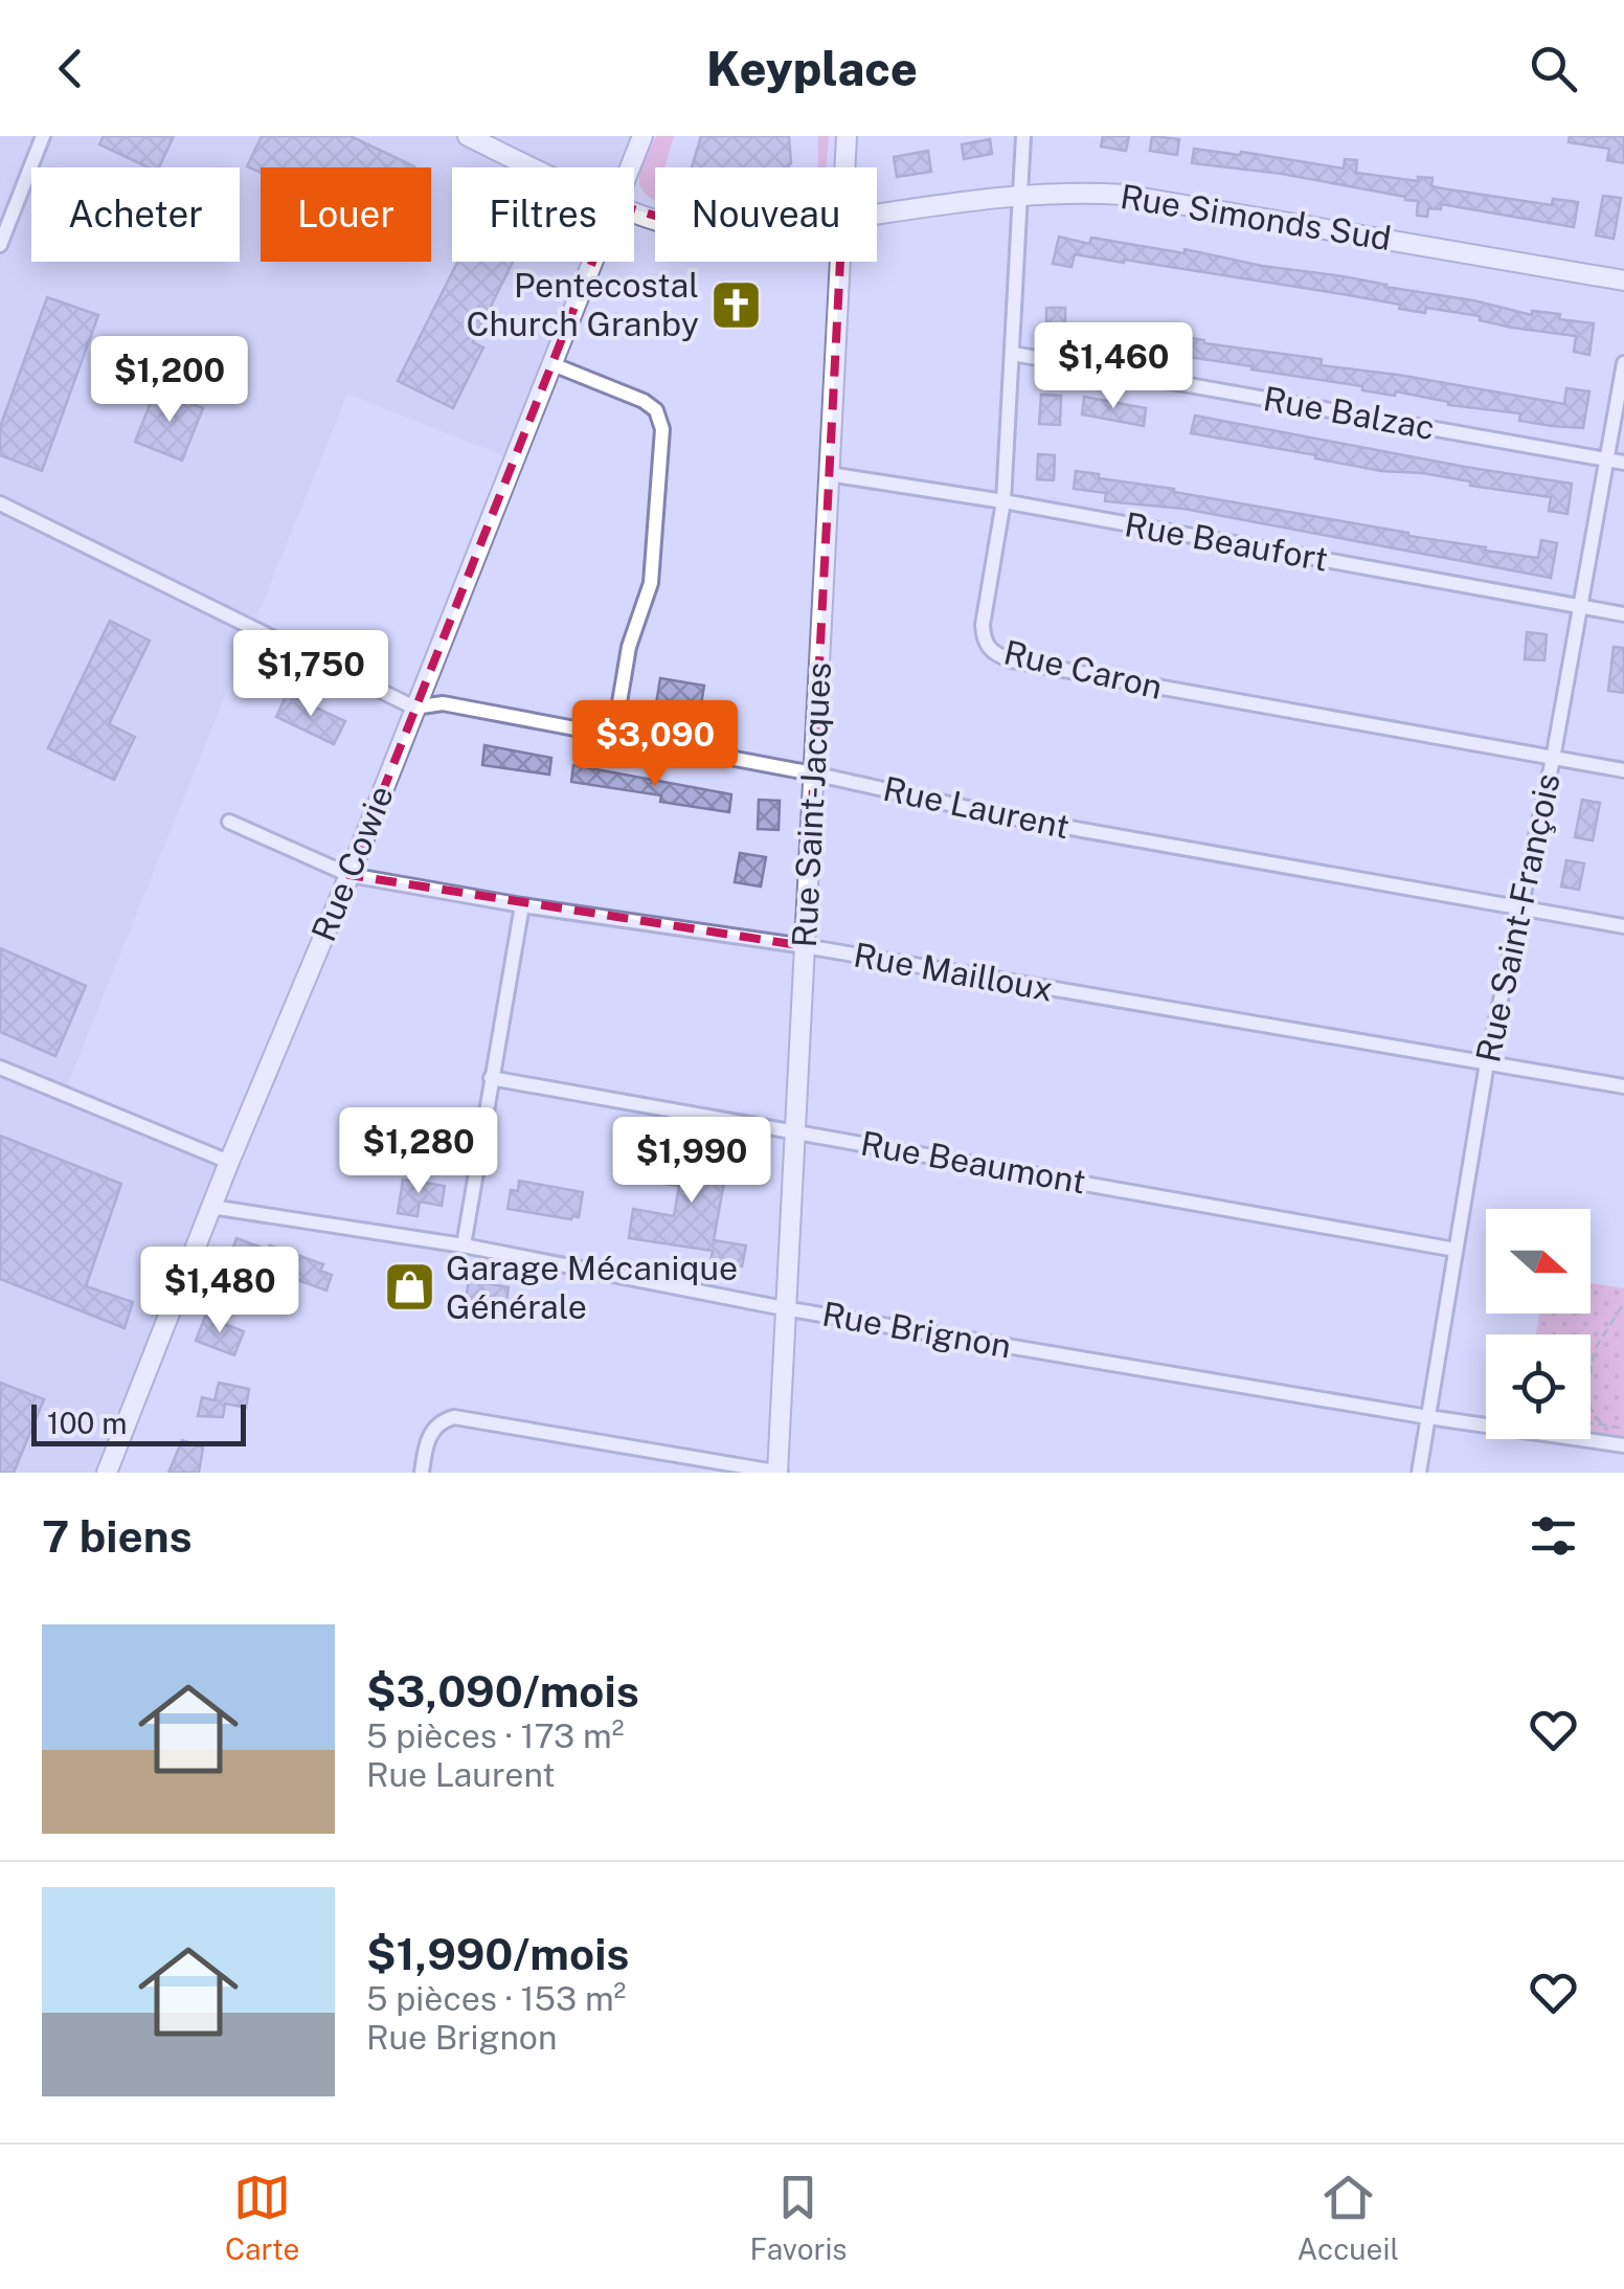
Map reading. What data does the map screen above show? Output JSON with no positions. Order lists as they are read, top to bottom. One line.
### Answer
{"streets":{"street":["Rue Simonds Sud","Rue Balzac","Rue Beaufort","Rue Caron","Rue Saint-Jacques","Rue Laurent","Rue Cowie","Rue Saint-François","Rue Mailloux","Rue Beaumont","Rue Brignon"]},"crossings":[["Rue Simonds Sud","Rue Caron"],["Rue Balzac","Rue Caron"],["Rue Balzac","Rue Saint-François"],["Rue Beaufort","Rue Caron"],["Rue Beaufort","Rue Saint-Jacques"],["Rue Beaufort","Rue Saint-François"],["Rue Caron","Rue Saint-François"],["Rue Saint-Jacques","Rue Laurent"],["Rue Saint-Jacques","Rue Mailloux"],["Rue Saint-Jacques","Rue Beaumont"],["Rue Saint-Jacques","Rue Brignon"],["Rue Laurent","Rue Cowie"],["Rue Laurent","Rue Saint-François"],["Rue Cowie","Rue Mailloux"],["Rue Cowie","Rue Brignon"],["Rue Saint-François","Rue Mailloux"],["Rue Saint-François","Rue Beaumont"],["Rue Saint-François","Rue Brignon"]],"places":{"church":["Pentecostal Church Granby"],"shop":["Garage Mécanique Générale"]},"scale_bar":"100 m","north":"right","page":{"header":"Keyplace","chip":["Acheter","Louer","Filtres","Nouveau"],"price":["$1,460","$1,200","$1,750","$3,090","$1,280","$1,990","$1,480"],"scale":"100 m","heading":"7 biens","list":[{"name":"$3,090/mois","note":"5 pièces · 173 m² · Rue Laurent"},{"name":"$1,990/mois","note":"5 pièces · 153 m² · Rue Brignon"}],"tabs":["Carte","Favoris","Accueil"]}}
